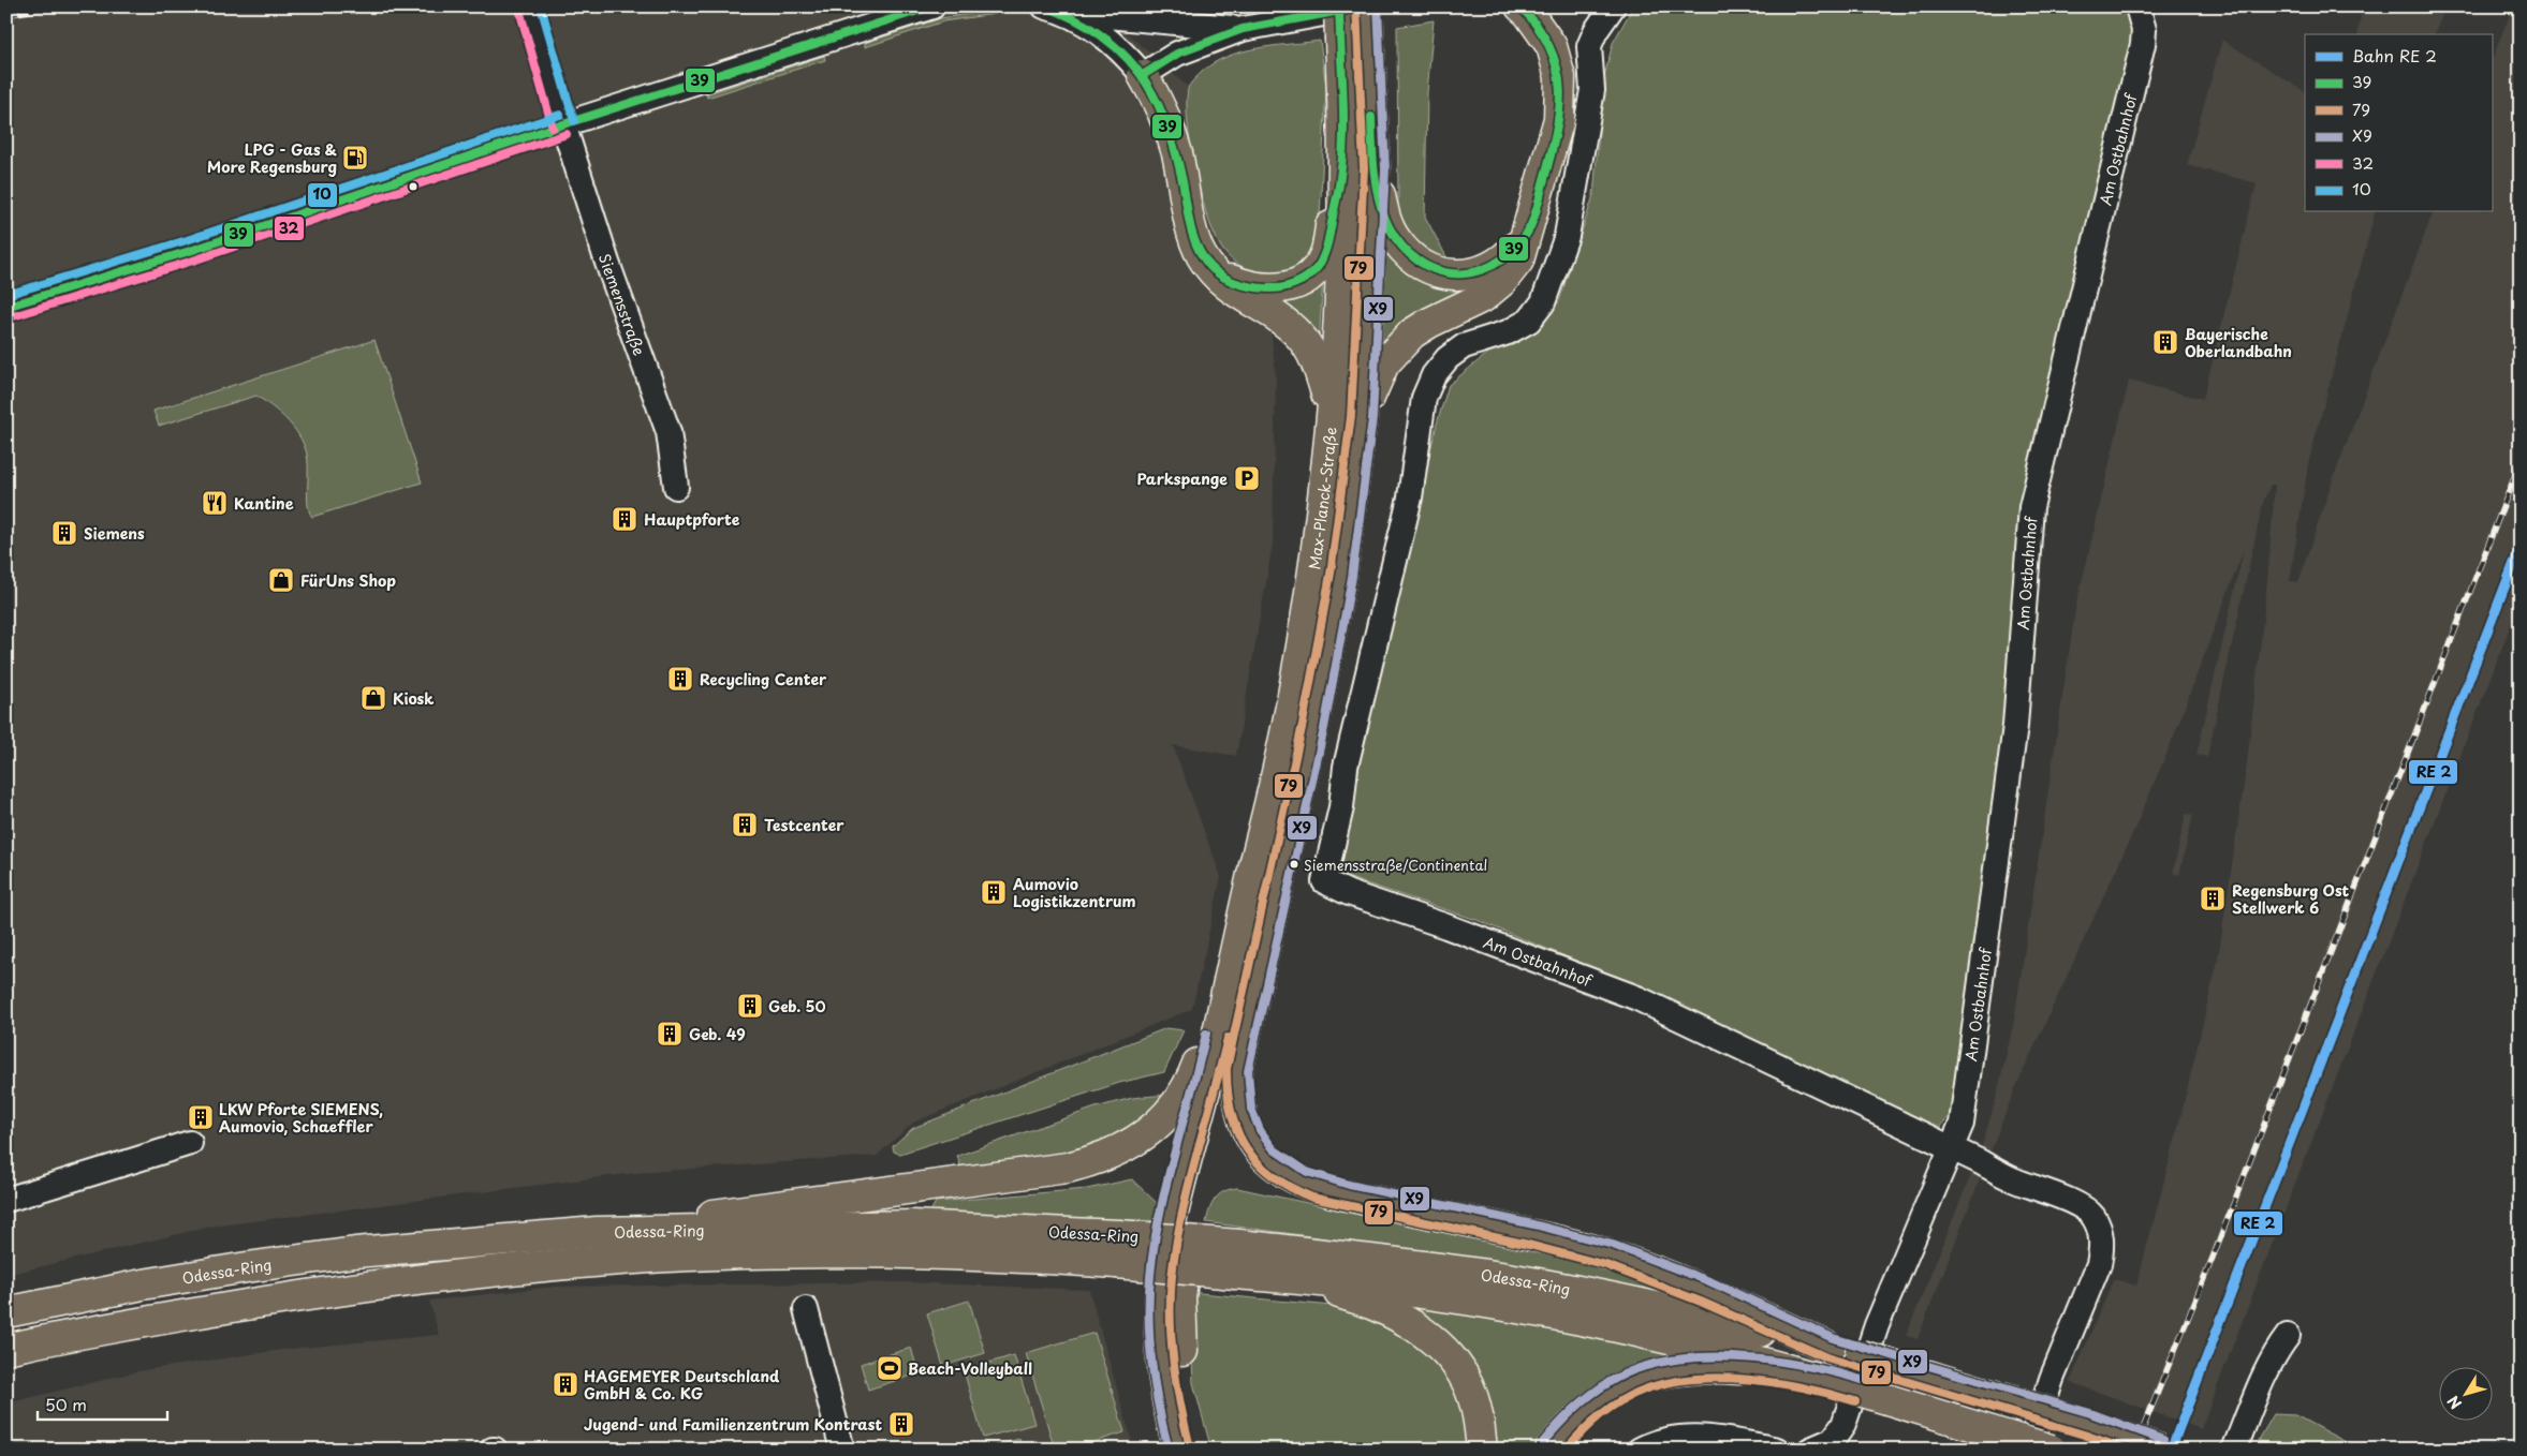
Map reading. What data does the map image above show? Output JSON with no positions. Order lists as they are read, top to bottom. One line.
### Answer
{"streets":{"highway":["Max-Planck-Straße","Odessa-Ring"],"street":["Am Ostbahnhof","Siemensstraße"]},"places":{"fuel station":["LPG - Gas & More Regensburg"],"building":["Bayerische Oberlandbahn","Hauptpforte","Siemens","Recycling Center","Testcenter","Aumovio Logistikzentrum","Regensburg Ost Stellwerk 6","Geb. 50","Geb. 49","LKW Pforte SIEMENS, Aumovio, Schaeffler","HAGEMEYER Deutschland GmbH & Co. KG","Jugend- und Familienzentrum Kontrast"],"parking":["Parkspange"],"restaurant":["Kantine"],"shop":["FürUns Shop","Kiosk"],"other":["Siemensstraße/Continental"],"sports":["Beach-Volleyball"]},"lines":["transit line 39","transit line 79","transit line X9","transit line 10","transit line 32"],"legend":["Bahn RE 2","39","79","X9","32","10"],"scale_bar":"50 m","north":"bottom left"}
